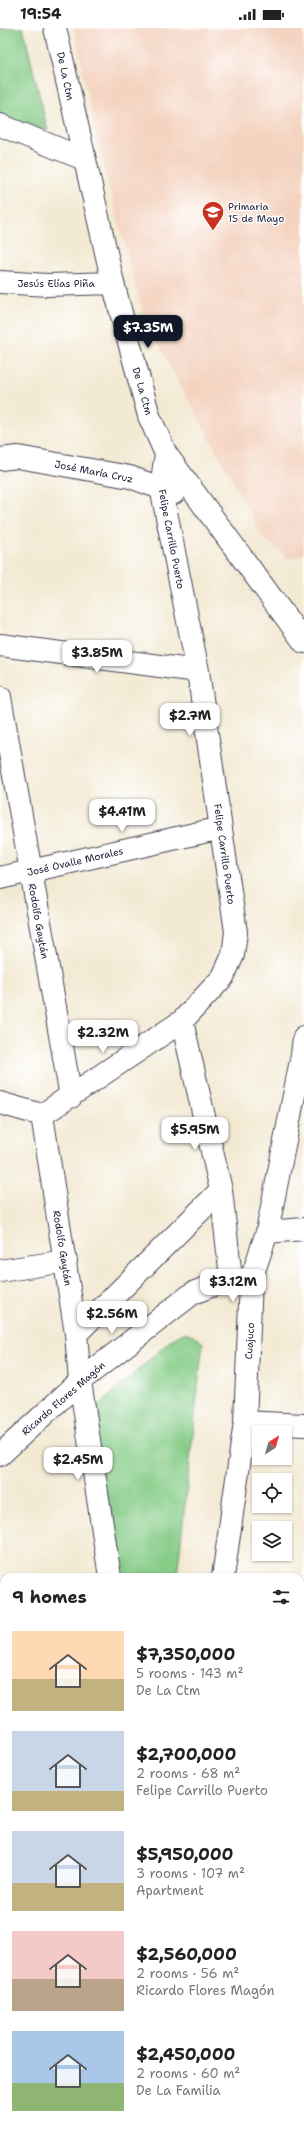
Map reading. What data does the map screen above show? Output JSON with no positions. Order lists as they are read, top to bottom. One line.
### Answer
{"streets":{"street":["De La Ctm","Jesús Elías Piña","José María Cruz","Felipe Carrillo Puerto","José Ovalle Morales","Rodolfo Gaytán","Cuajuco","Ricardo Flores Magón"]},"crossings":[["De La Ctm","Jesús Elías Piña"],["De La Ctm","José María Cruz"],["De La Ctm","Felipe Carrillo Puerto"],["José María Cruz","Felipe Carrillo Puerto"],["Felipe Carrillo Puerto","José Ovalle Morales"],["Felipe Carrillo Puerto","Rodolfo Gaytán"],["José Ovalle Morales","Rodolfo Gaytán"],["Rodolfo Gaytán","Ricardo Flores Magón"],["Cuajuco","Ricardo Flores Magón"]],"places":{"school or university":["Primaria 15 de Mayo"]},"north":"top right","page":{"status":"19:54","price":["$7.35M","$3.85M","$2.7M","$4.41M","$2.32M","$5.95M","$3.12M","$2.56M","$2.45M"],"heading":"9 homes","list":[{"name":"$7,350,000","note":"5 rooms · 143 m² · De La Ctm"},{"name":"$2,700,000","note":"2 rooms · 68 m² · Felipe Carrillo Puerto"},{"name":"$5,950,000","note":"3 rooms · 107 m² · Apartment"},{"name":"$2,560,000","note":"2 rooms · 56 m² · Ricardo Flores Magón"},{"name":"$2,450,000","note":"2 rooms · 60 m² · De La Familia"}]}}
